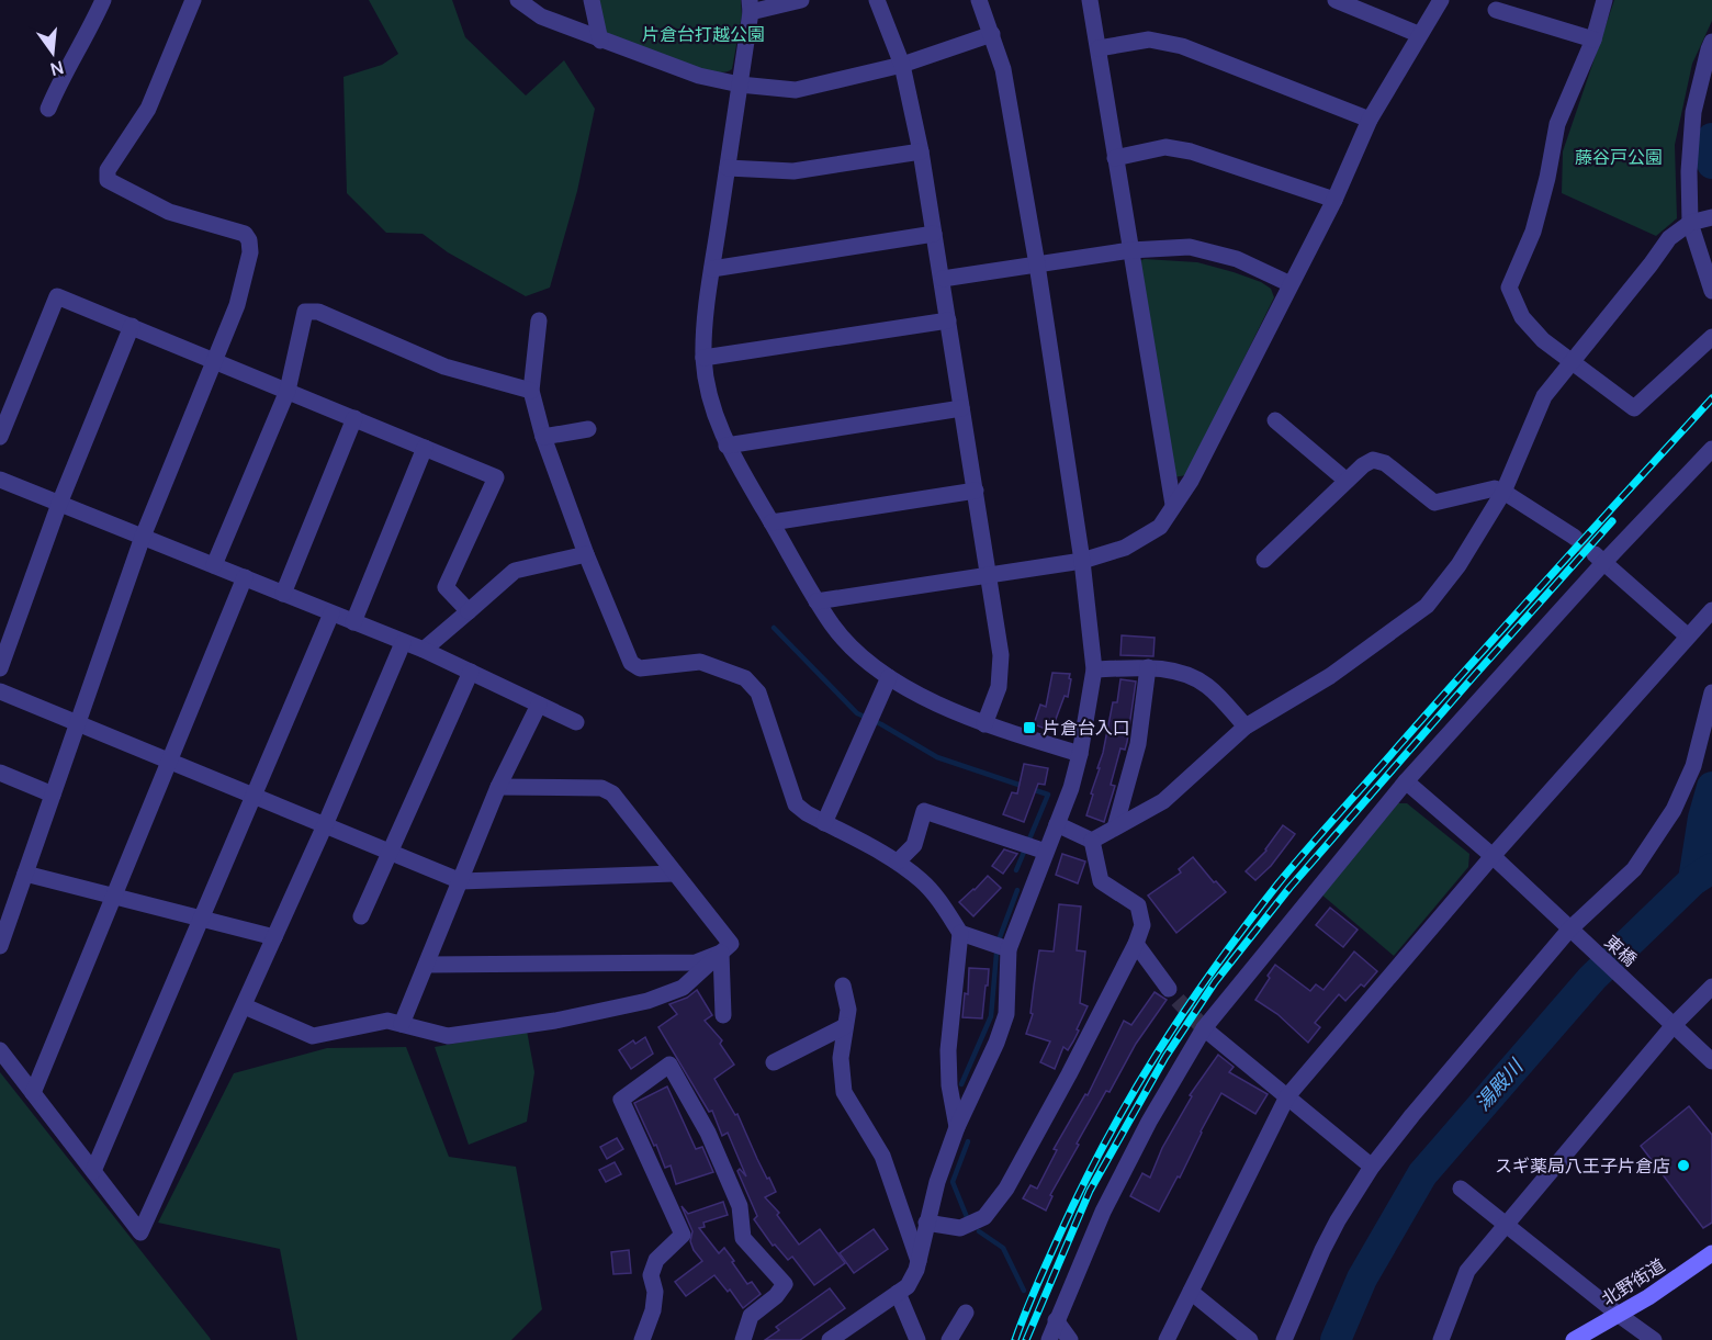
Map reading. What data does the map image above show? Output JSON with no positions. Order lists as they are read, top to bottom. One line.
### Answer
{"streets":{"main road":["北野街道"],"street":["東橋"]},"water":["湯殿川"],"parks":["片倉台打越公園","藤谷戸公園"],"places":{"transit":["片倉台入口"],"other":["スギ薬局八王子片倉店"]},"north":"bottom"}
